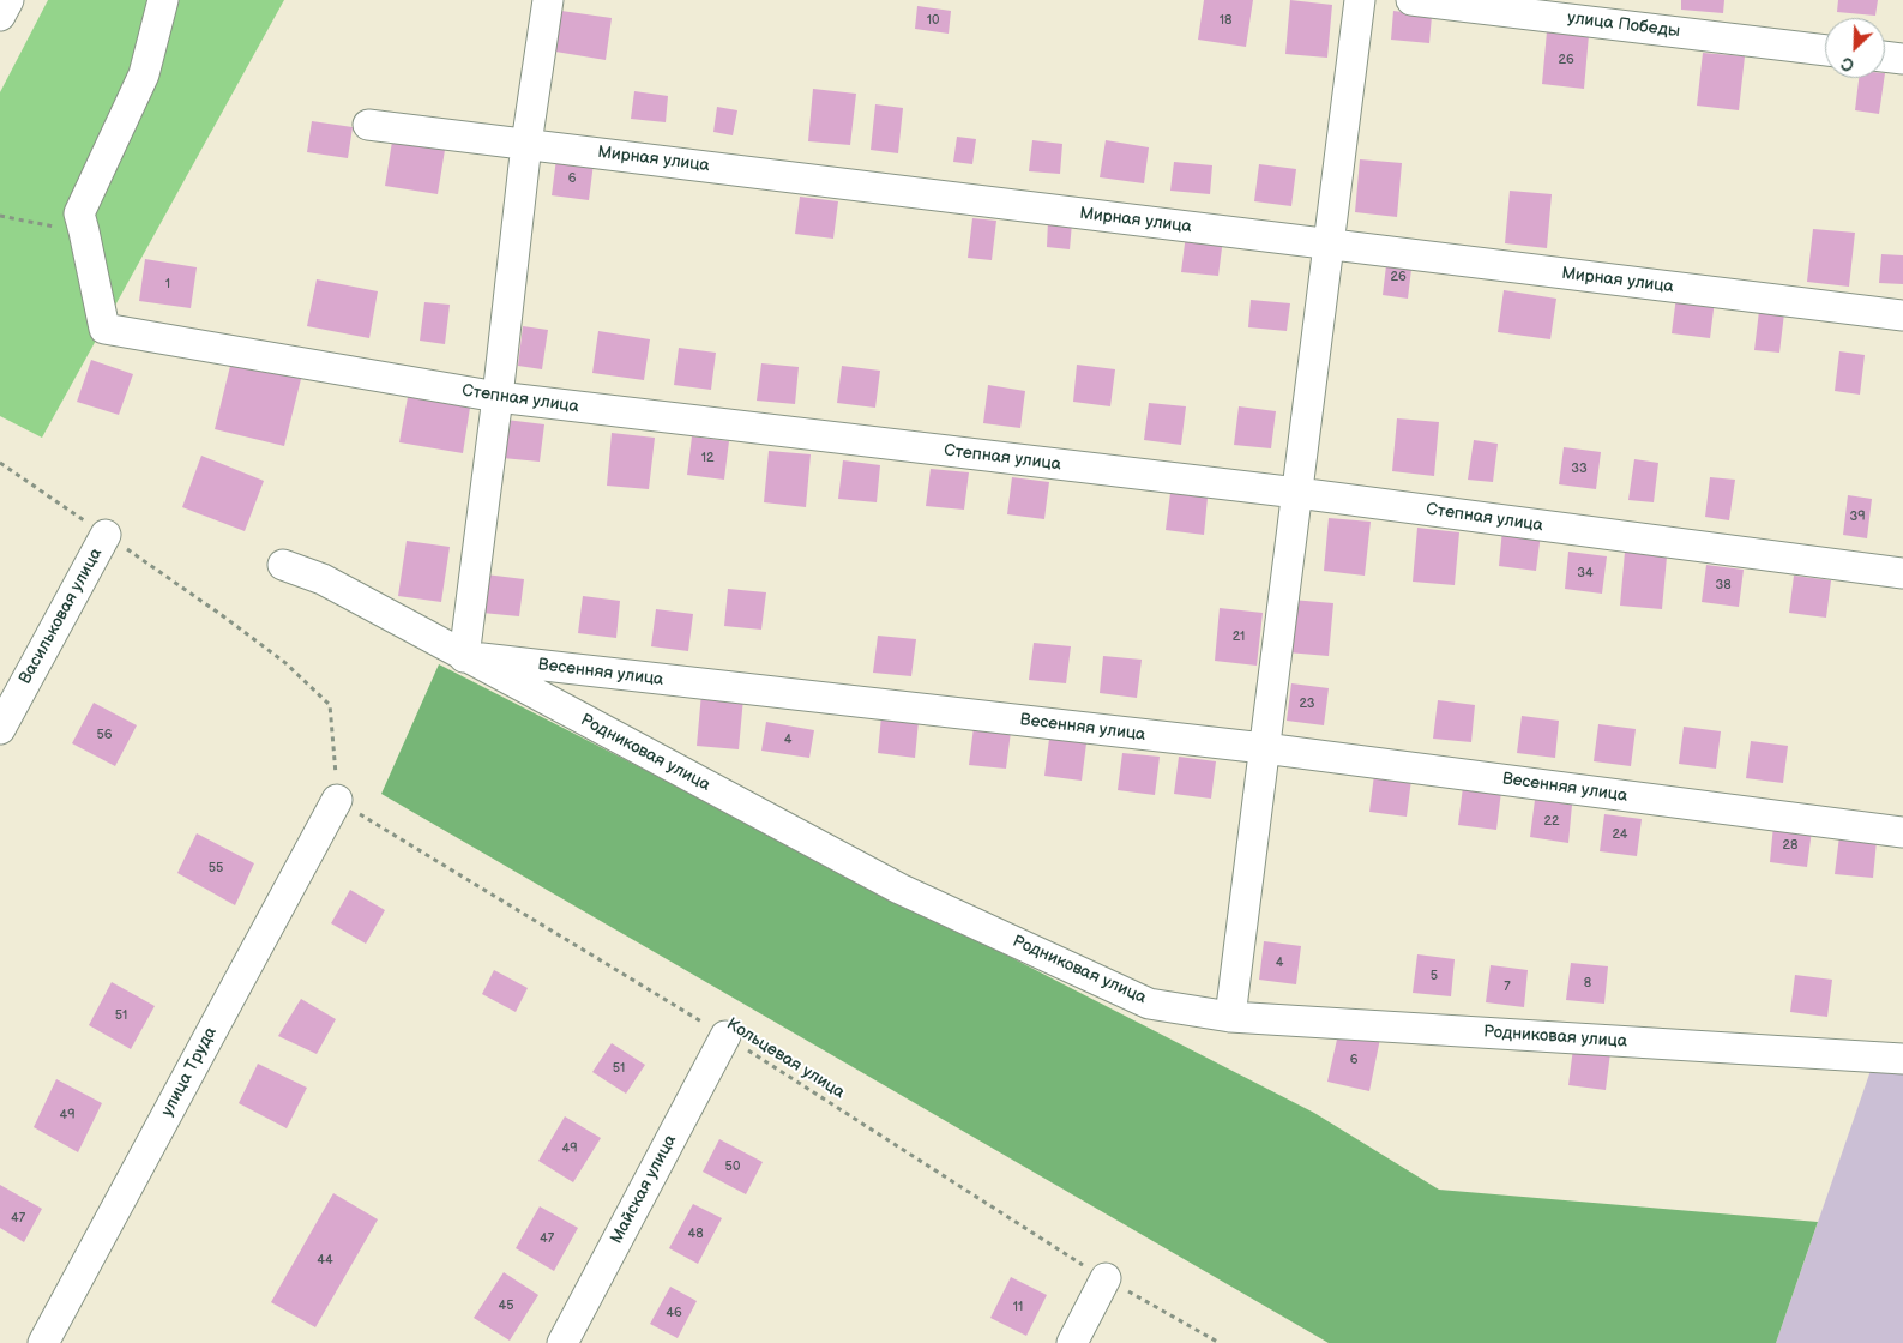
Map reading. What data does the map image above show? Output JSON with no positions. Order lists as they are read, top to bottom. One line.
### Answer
{"streets":{"street":["улица Победы","Мирная улица","Степная улица","Васильковая улица","Весенняя улица","Родниковая улица","улица Труда","Майская улица"],"path":["Кольцевая улица"]},"crossings":[["Весенняя улица","Родниковая улица"],["Кольцевая улица","улица Труда"],["Кольцевая улица","Майская улица"]],"house_numbers":["10","18","26","6","26","1","12","33","39","34","38","21","23","56","4","22","24","28","55","4","5","8","7","51","6","51","49","49","50","47","48","47","44","45","11","46"],"north":"bottom left"}
